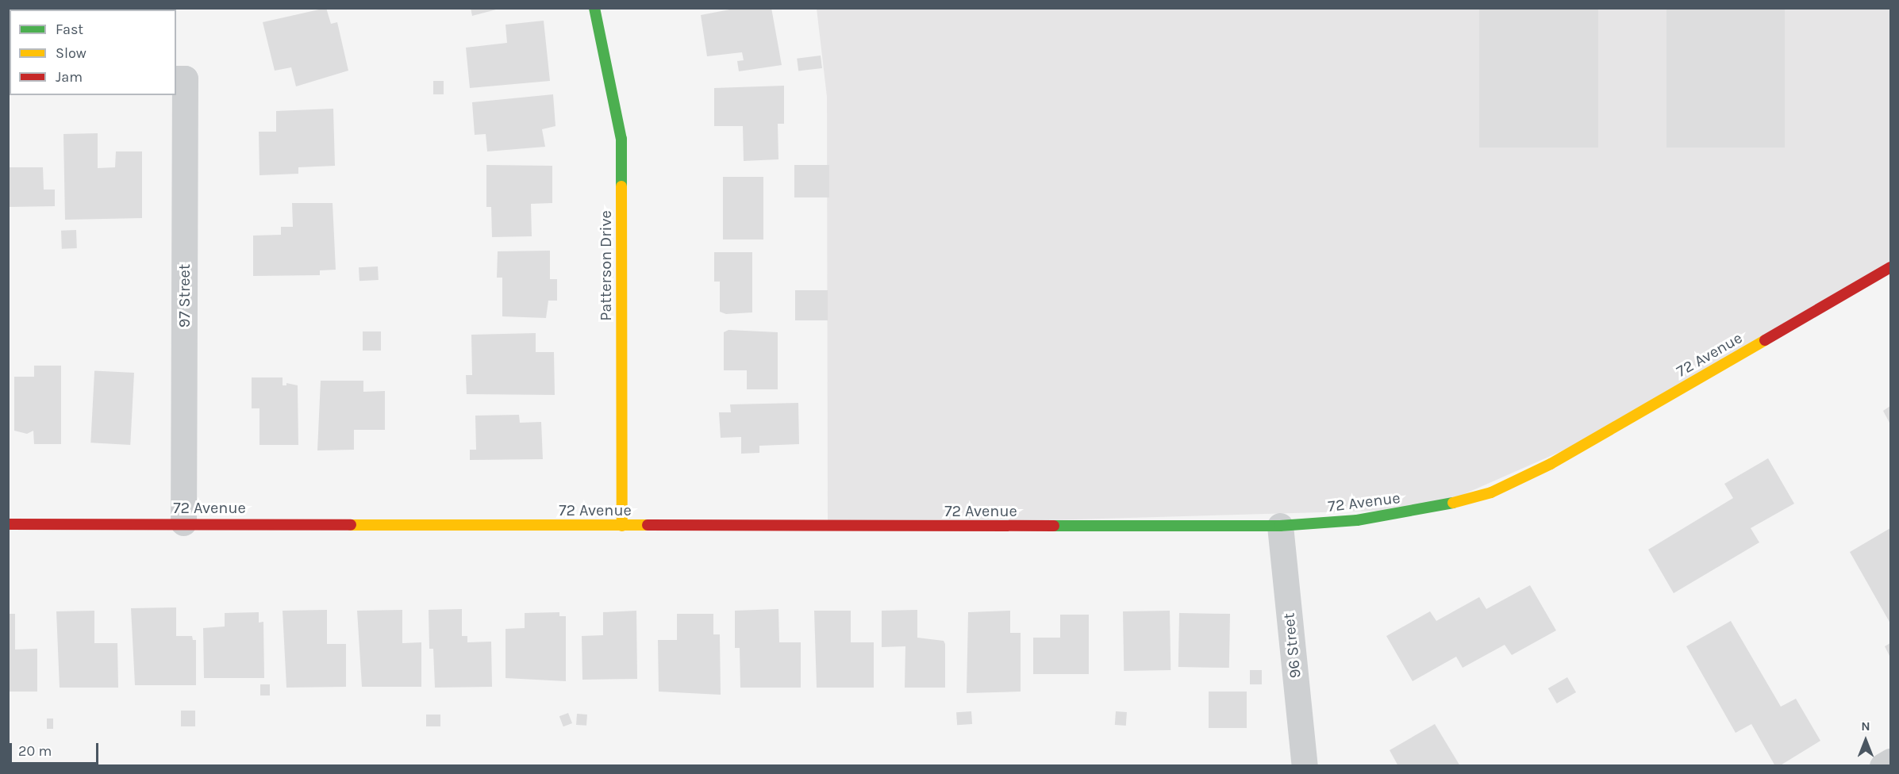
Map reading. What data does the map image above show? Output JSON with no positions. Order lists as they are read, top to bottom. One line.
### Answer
{"streets":{"street":["Patterson Drive","97 Street","72 Avenue","96 Street"]},"crossings":[["Patterson Drive","72 Avenue"],["97 Street","72 Avenue"],["72 Avenue","96 Street"]],"legend":["Fast","Slow","Jam"],"scale_bar":"20 m","north":"top"}
